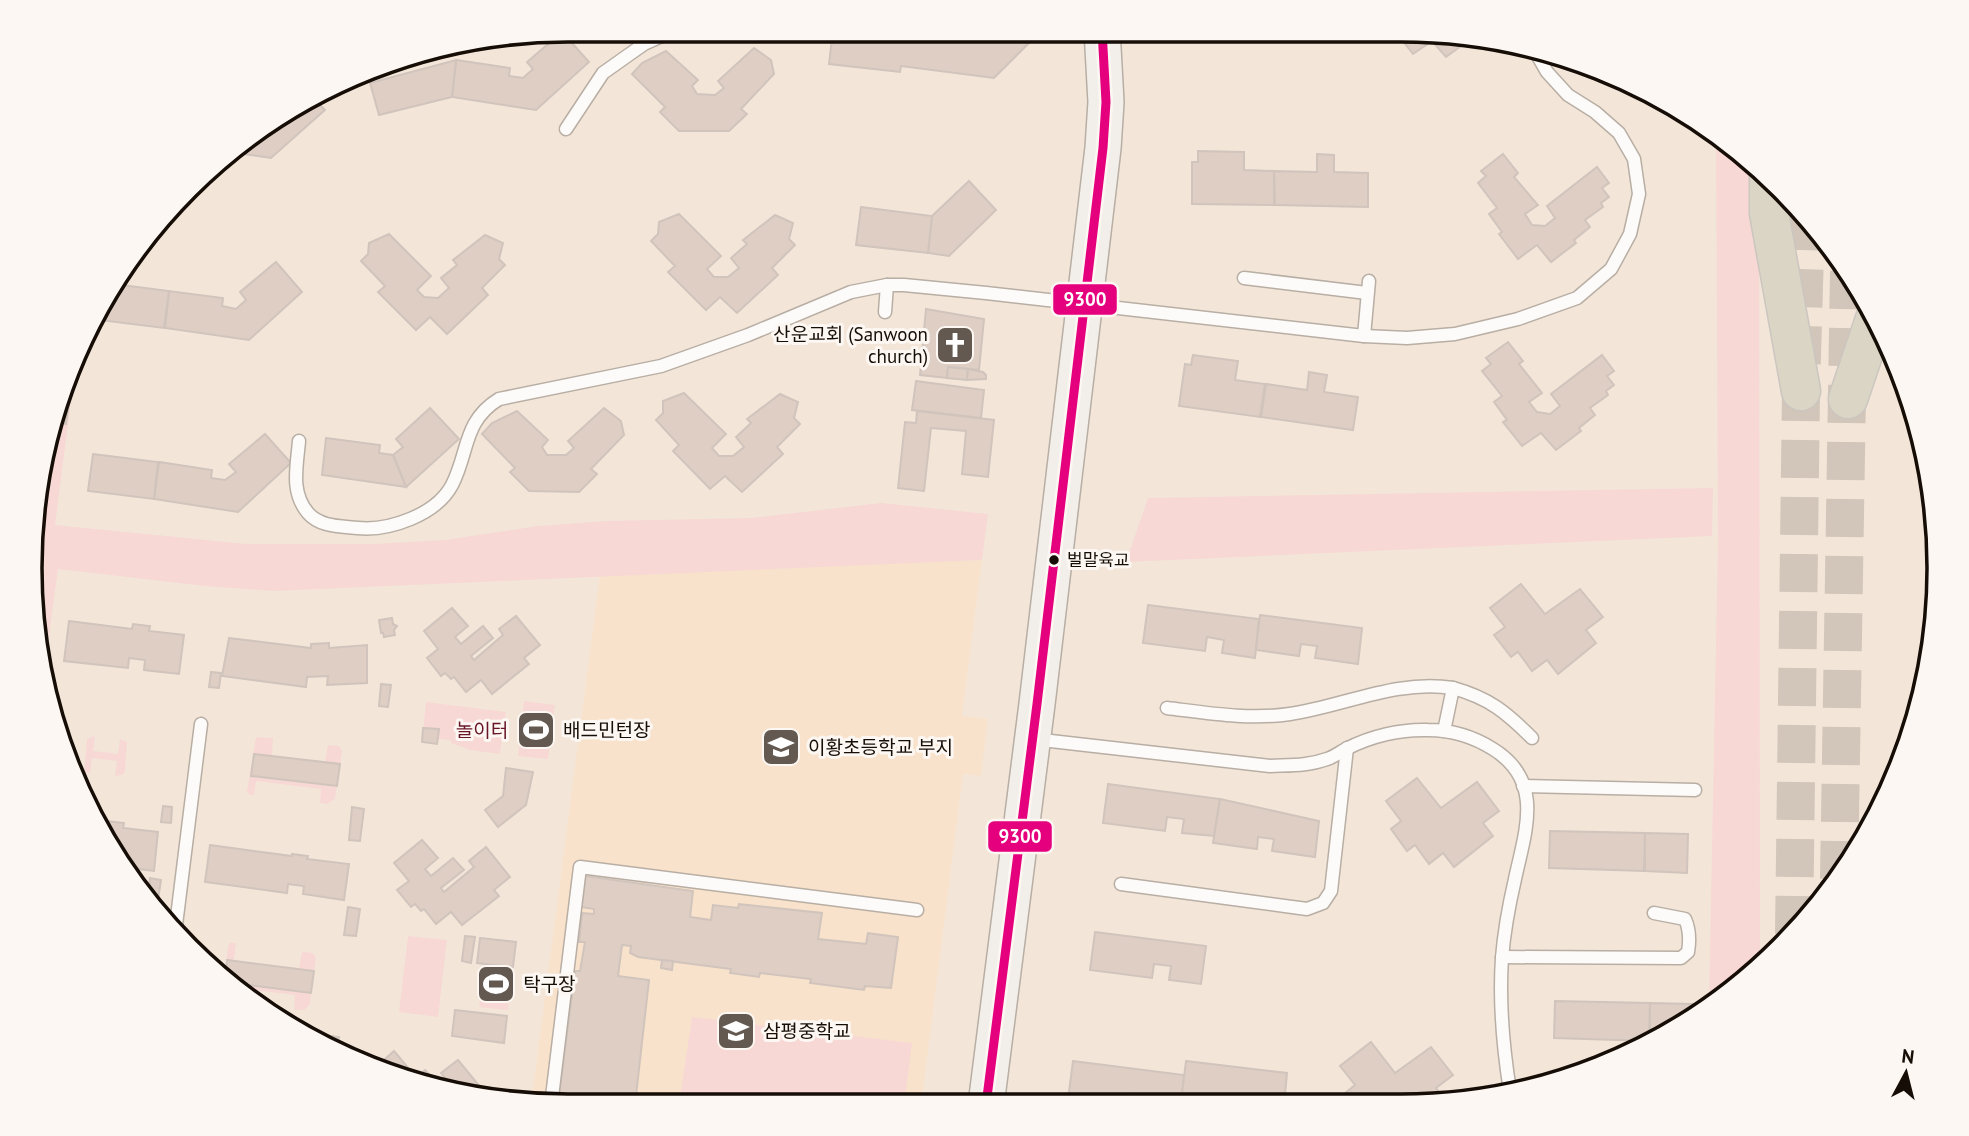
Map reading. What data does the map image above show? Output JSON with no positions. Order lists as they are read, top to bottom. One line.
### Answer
{"parks":["놀이터"],"places":{"church":["산운교회 (Sanwoon church)"],"other":["벌말육교"],"sports":["배드민턴장","탁구장"],"school or university":["이황초등학교 부지","삼평중학교"]},"lines":["transit line 9300"],"north":"top"}
